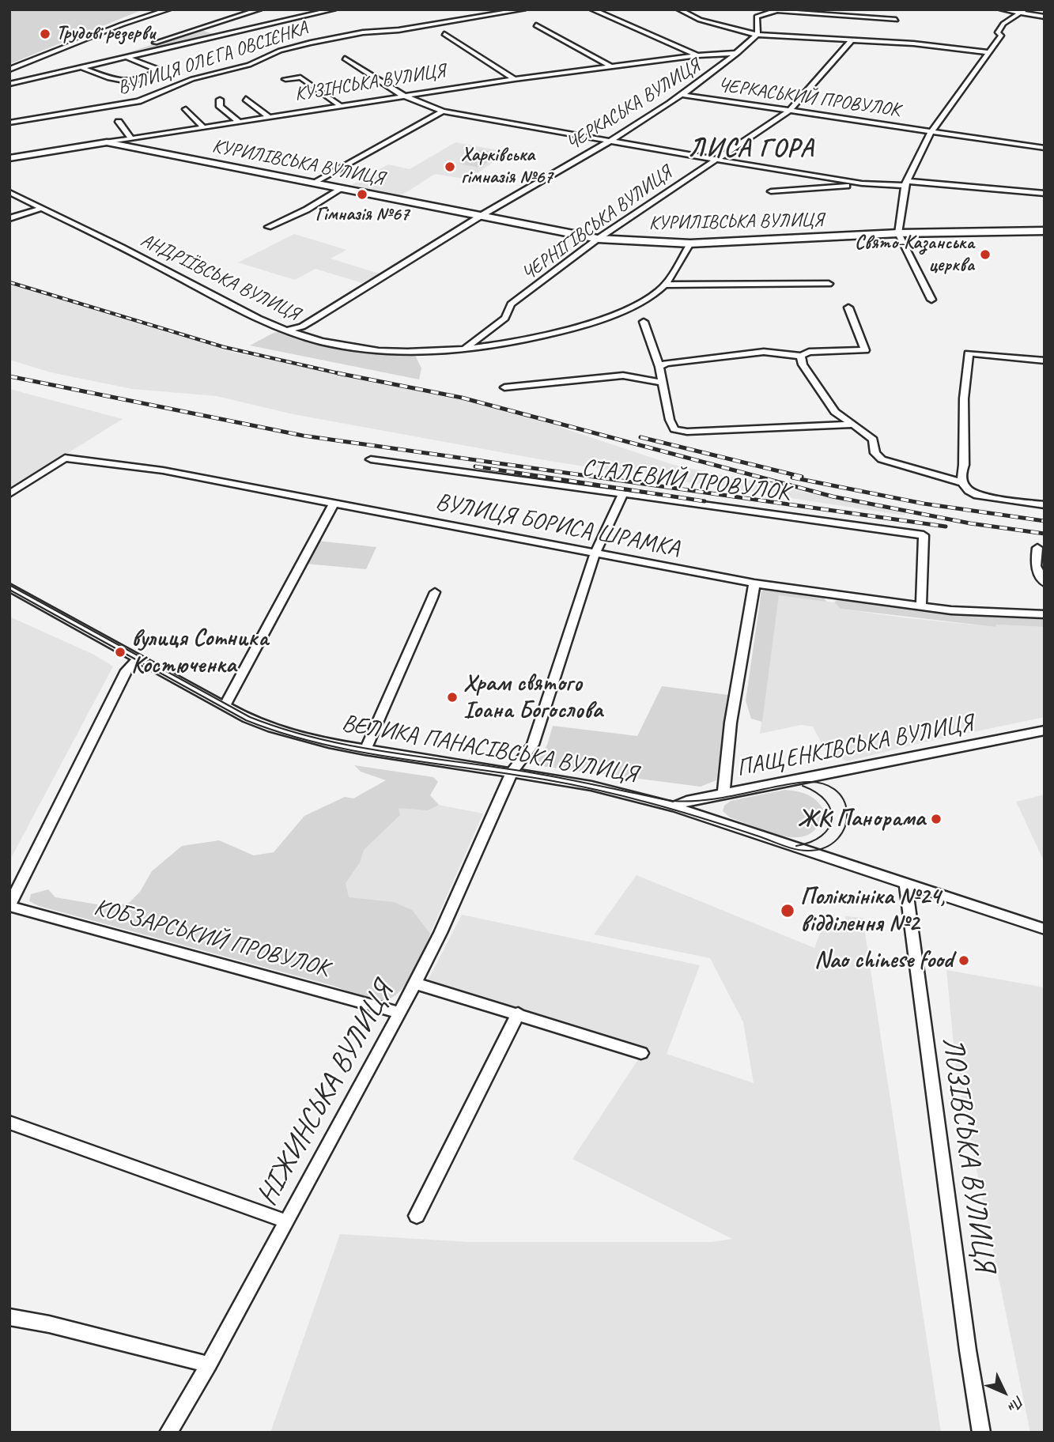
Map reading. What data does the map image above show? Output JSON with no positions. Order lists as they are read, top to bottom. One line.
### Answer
{"streets":{"main road":["КУЗІНСЬКА ВУЛИЦЯ","КУРИЛІВСЬКА ВУЛИЦЯ"],"street":["ВУЛИЦЯ ОЛЕГА ОВСІЄНКА","ЧЕРКАСЬКИЙ ПРОВУЛОК","ЧЕРКАСЬКА ВУЛИЦЯ","ЧЕРНІГІВСЬКА ВУЛИЦЯ","АНДРІЇВСЬКА ВУЛИЦЯ","СТАЛЕВИЙ ПРОВУЛОК","ВУЛИЦЯ БОРИСА ШРАМКА","ПАЩЕНКІВСЬКА ВУЛИЦЯ","ВЕЛИКА ПАНАСІВСЬКА ВУЛИЦЯ","КОБЗАРСЬКИЙ ПРОВУЛОК","НІЖИНСЬКА ВУЛИЦЯ","ЛОЗІВСЬКА ВУЛИЦЯ"]},"crossings":[["КУЗІНСЬКА ВУЛИЦЯ","ЧЕРКАСЬКА ВУЛИЦЯ"],["КУЗІНСЬКА ВУЛИЦЯ","КУРИЛІВСЬКА ВУЛИЦЯ"],["ЧЕРКАСЬКИЙ ПРОВУЛОК","ЧЕРКАСЬКА ВУЛИЦЯ"],["ЧЕРКАСЬКИЙ ПРОВУЛОК","ЧЕРНІГІВСЬКА ВУЛИЦЯ"],["ЧЕРКАСЬКА ВУЛИЦЯ","КУРИЛІВСЬКА ВУЛИЦЯ"],["ЧЕРКАСЬКА ВУЛИЦЯ","АНДРІЇВСЬКА ВУЛИЦЯ"],["КУРИЛІВСЬКА ВУЛИЦЯ","ЧЕРНІГІВСЬКА ВУЛИЦЯ"],["КУРИЛІВСЬКА ВУЛИЦЯ","АНДРІЇВСЬКА ВУЛИЦЯ"],["ЧЕРНІГІВСЬКА ВУЛИЦЯ","АНДРІЇВСЬКА ВУЛИЦЯ"],["СТАЛЕВИЙ ПРОВУЛОК","ВУЛИЦЯ БОРИСА ШРАМКА"],["СТАЛЕВИЙ ПРОВУЛОК","НІЖИНСЬКА ВУЛИЦЯ"],["ВУЛИЦЯ БОРИСА ШРАМКА","НІЖИНСЬКА ВУЛИЦЯ"],["ПАЩЕНКІВСЬКА ВУЛИЦЯ","ВЕЛИКА ПАНАСІВСЬКА ВУЛИЦЯ"],["ВЕЛИКА ПАНАСІВСЬКА ВУЛИЦЯ","НІЖИНСЬКА ВУЛИЦЯ"],["ВЕЛИКА ПАНАСІВСЬКА ВУЛИЦЯ","ЛОЗІВСЬКА ВУЛИЦЯ"],["КОБЗАРСЬКИЙ ПРОВУЛОК","НІЖИНСЬКА ВУЛИЦЯ"]],"districts":["ЛИСА ГОРА"],"places":["Трудові резерви","Харківська гімназія №67","Гімназія №67","Свято-Казанська церква","вулиця Сотника Костюченка","Храм святого Іоана Богослова","ЖК Панорама","Поліклініка №24, відділення №2","Nao chinese food"],"north":"bottom right"}
